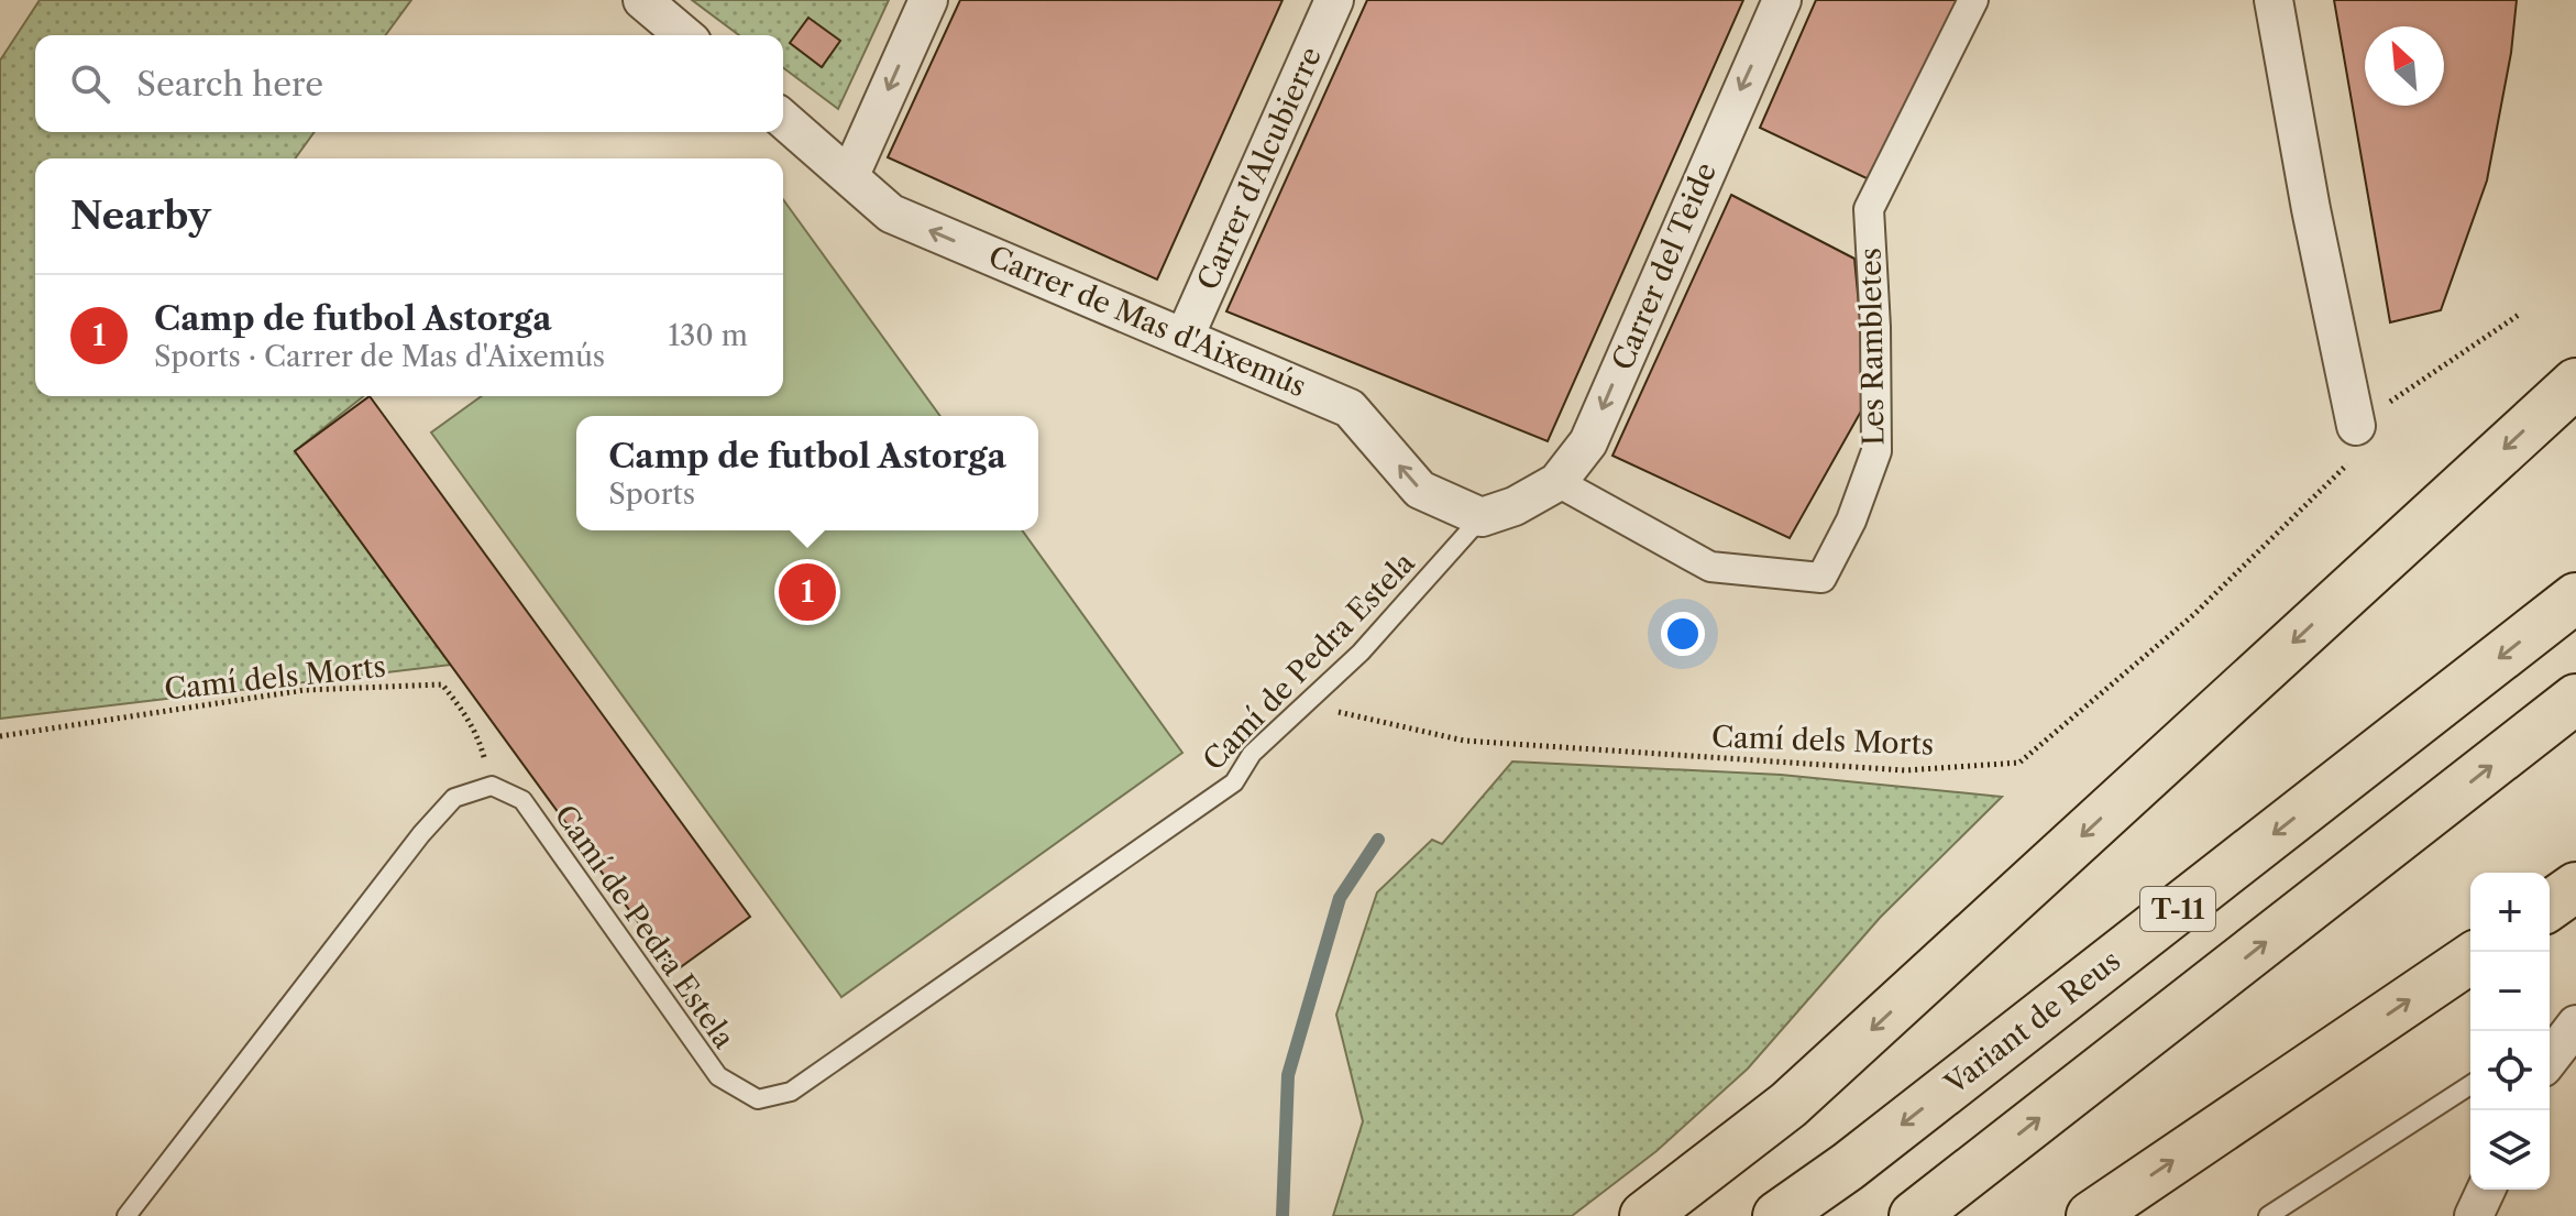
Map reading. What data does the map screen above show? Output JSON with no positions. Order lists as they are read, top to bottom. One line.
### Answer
{"streets":{"highway":["T-11","Variant de Reus"],"street":["Carrer d'Alcubierre","Carrer del Teide","Carrer de Mas d'Aixemús","Les Rambletes"],"lane":["Camí de Pedra Estela"],"path":["Camí dels Morts"]},"crossings":[["Carrer d'Alcubierre","Carrer de Mas d'Aixemús"],["Carrer del Teide","Carrer de Mas d'Aixemús"],["Carrer del Teide","Les Rambletes"],["Carrer del Teide","Camí de Pedra Estela"],["Carrer de Mas d'Aixemús","Camí de Pedra Estela"],["Camí de Pedra Estela","Camí dels Morts"]],"one_way":["Carrer del Teide","Carrer de Mas d'Aixemús"],"north":"top left","page":{"search":"Search here","heading":"Nearby","list":[{"mark":"1","name":"Camp de futbol Astorga","note":"Sports · Carrer de Mas d'Aixemús","value":"130 m"}],"popup":["Camp de futbol Astorga","Sports"],"pins":"1","map_buttons":["+","−"]}}
